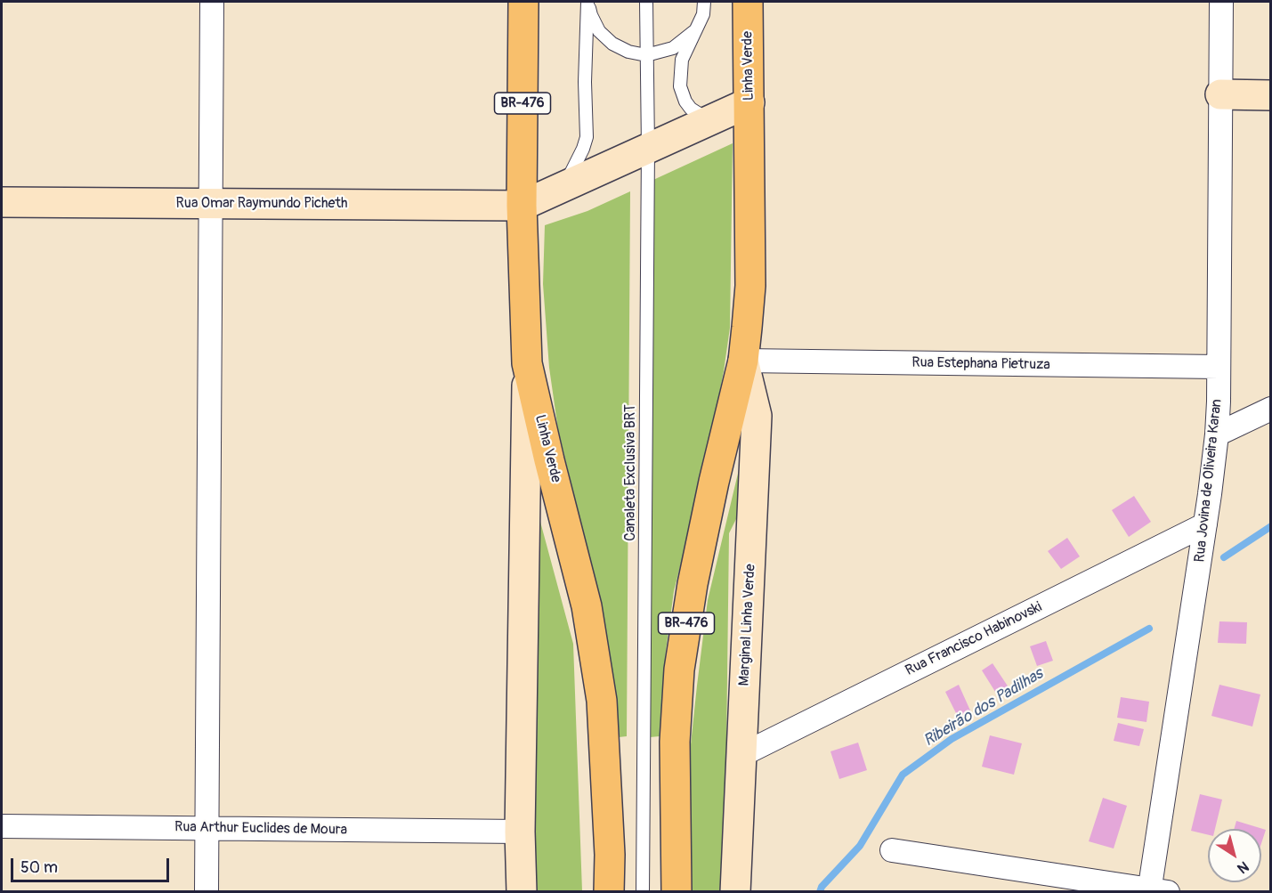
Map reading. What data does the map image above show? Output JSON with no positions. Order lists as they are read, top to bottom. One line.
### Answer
{"streets":{"highway":["Linha Verde","BR-476"],"main road":["Rua Omar Raymundo Picheth","Marginal Linha Verde"],"street":["Rua Estephana Pietruza","Rua Jovina de Oliveira Karan","Rua Francisco Habinovski","Rua Arthur Euclides de Moura"],"lane":["Canaleta Exclusiva BRT"]},"crossings":[["Linha Verde","Rua Omar Raymundo Picheth"],["Linha Verde","Rua Estephana Pietruza"],["Linha Verde","Marginal Linha Verde"],["Rua Estephana Pietruza","Rua Jovina de Oliveira Karan"],["Rua Estephana Pietruza","Marginal Linha Verde"],["Rua Jovina de Oliveira Karan","Rua Francisco Habinovski"],["Marginal Linha Verde","Rua Francisco Habinovski"]],"water":["Ribeirão dos Padilhas"],"scale_bar":"50 m","north":"bottom right"}
